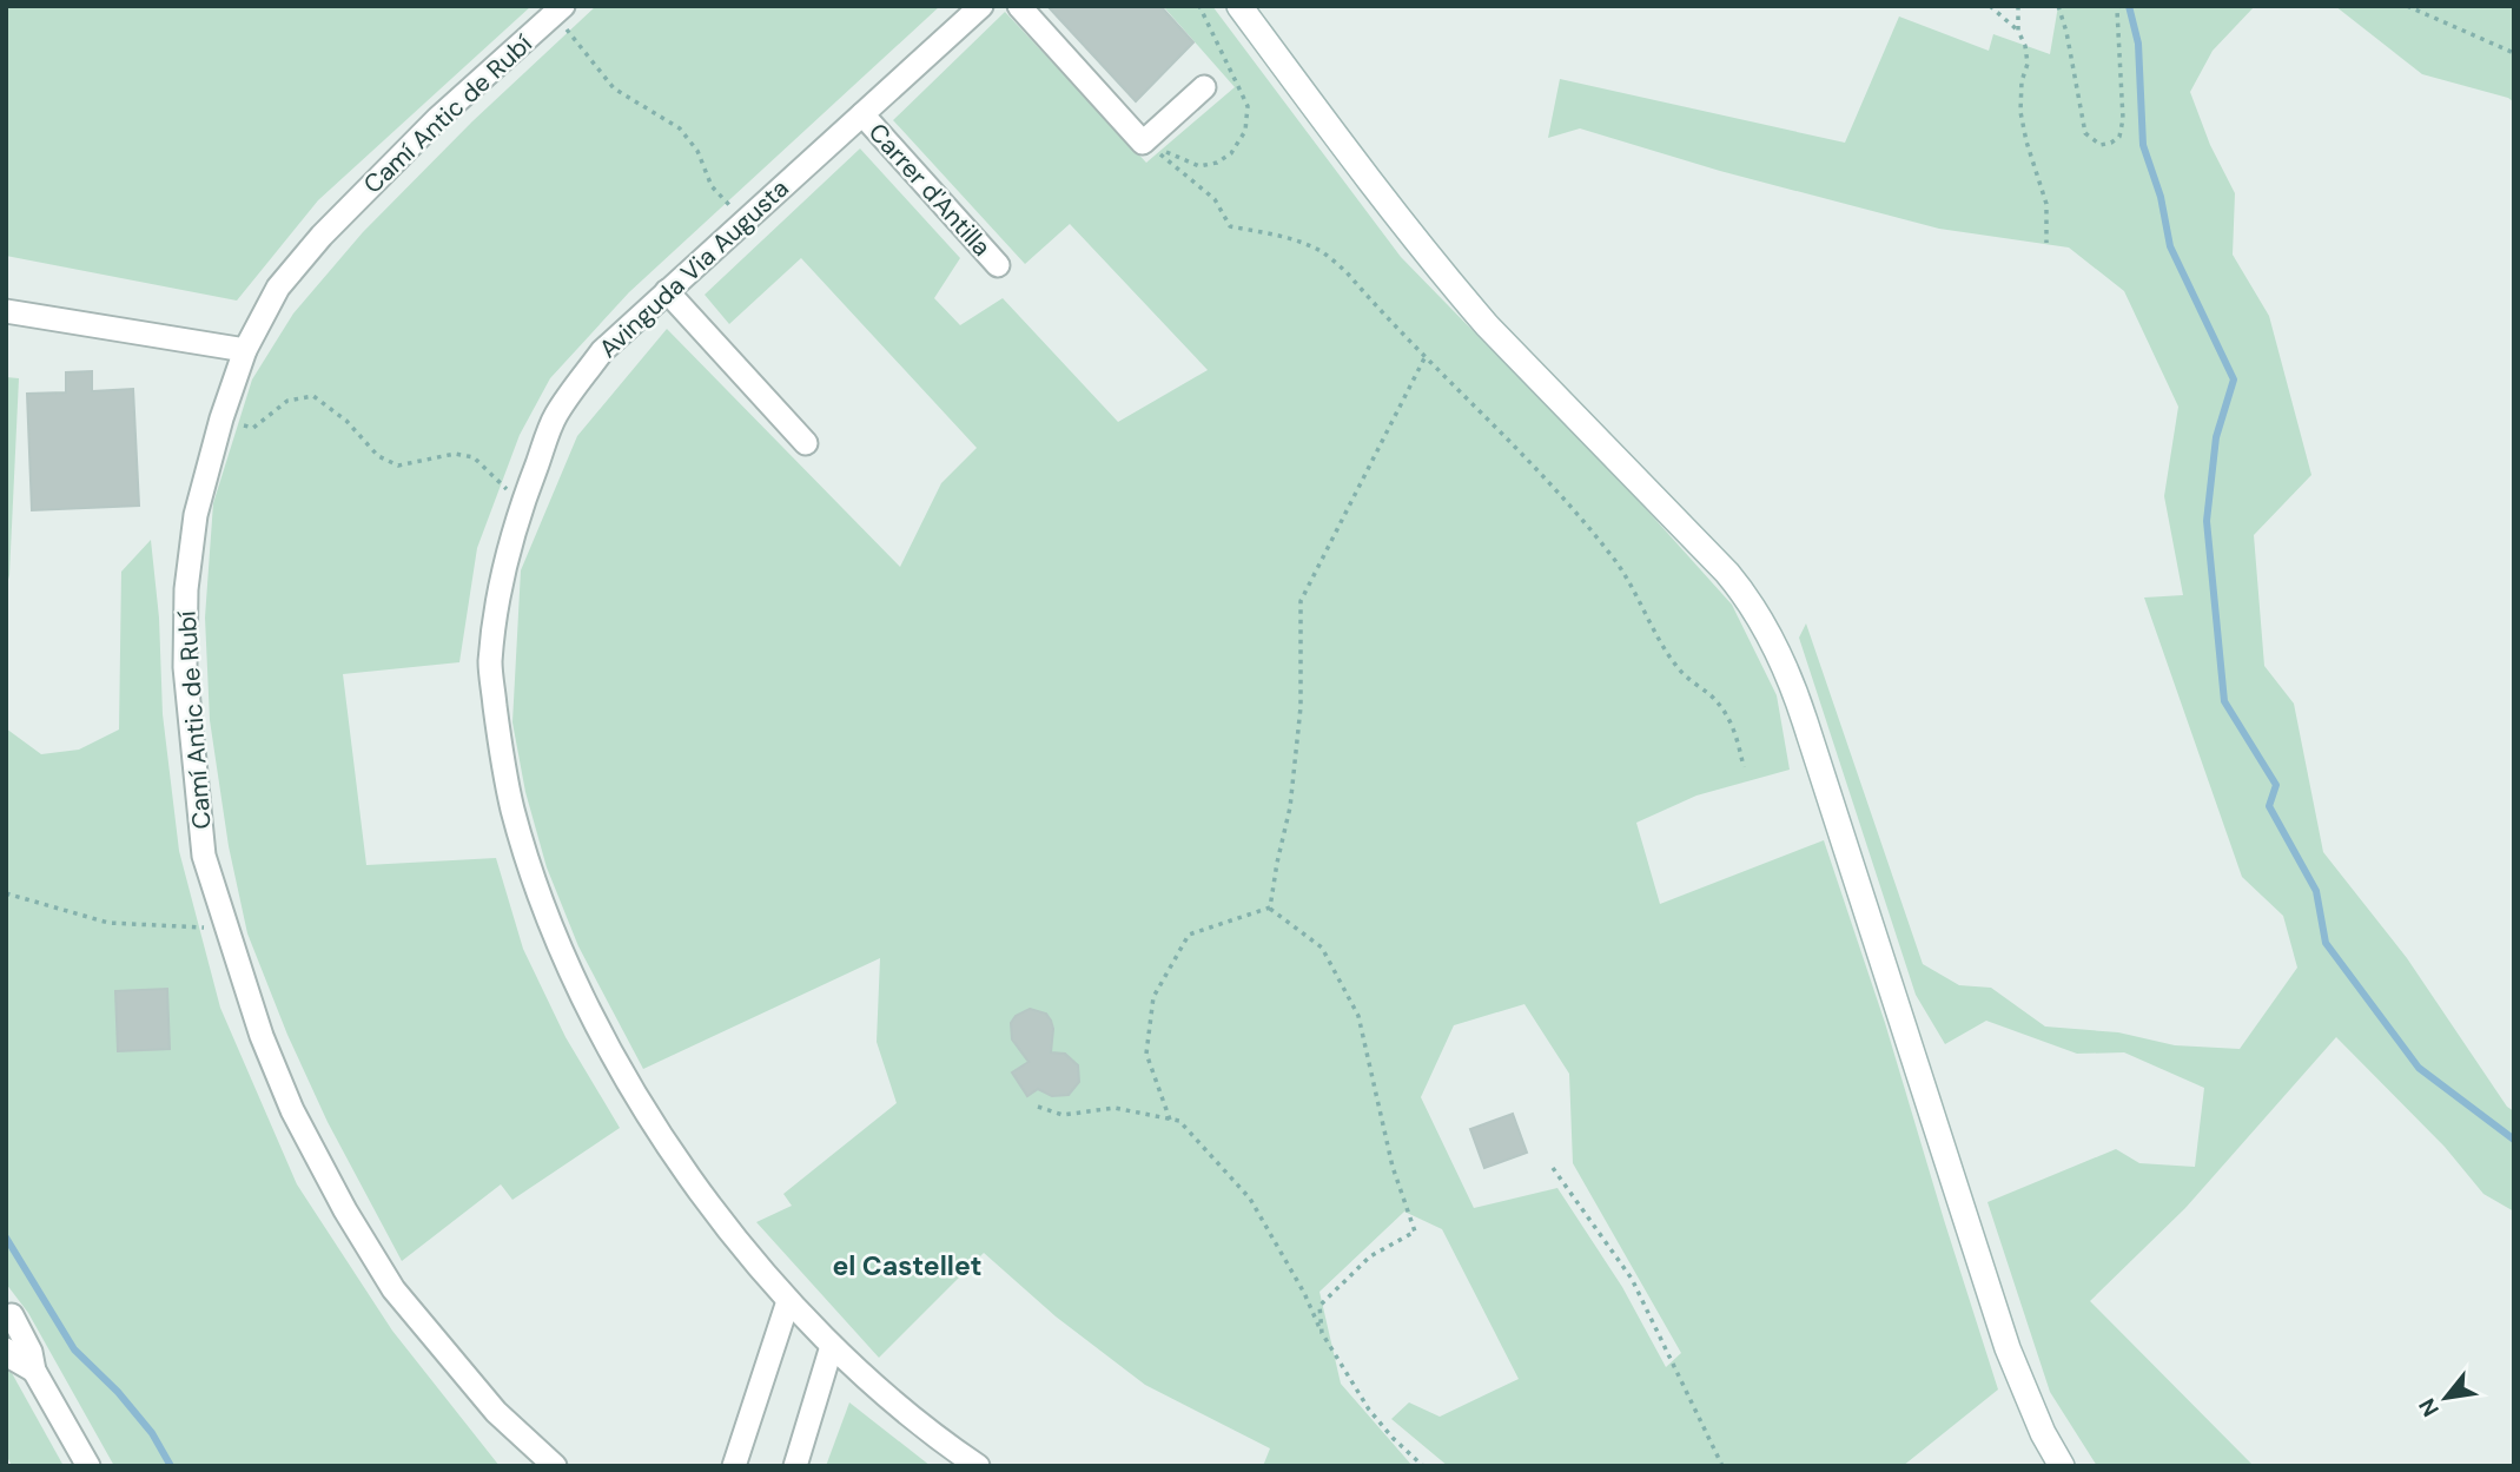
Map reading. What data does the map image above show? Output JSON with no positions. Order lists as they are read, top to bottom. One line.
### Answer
{"streets":{"street":["Camí Antic de Rubí","Carrer d'Antilla","Avinguda Via Augusta"]},"crossings":[["Carrer d'Antilla","Avinguda Via Augusta"]],"districts":["el Castellet"],"north":"bottom left"}
